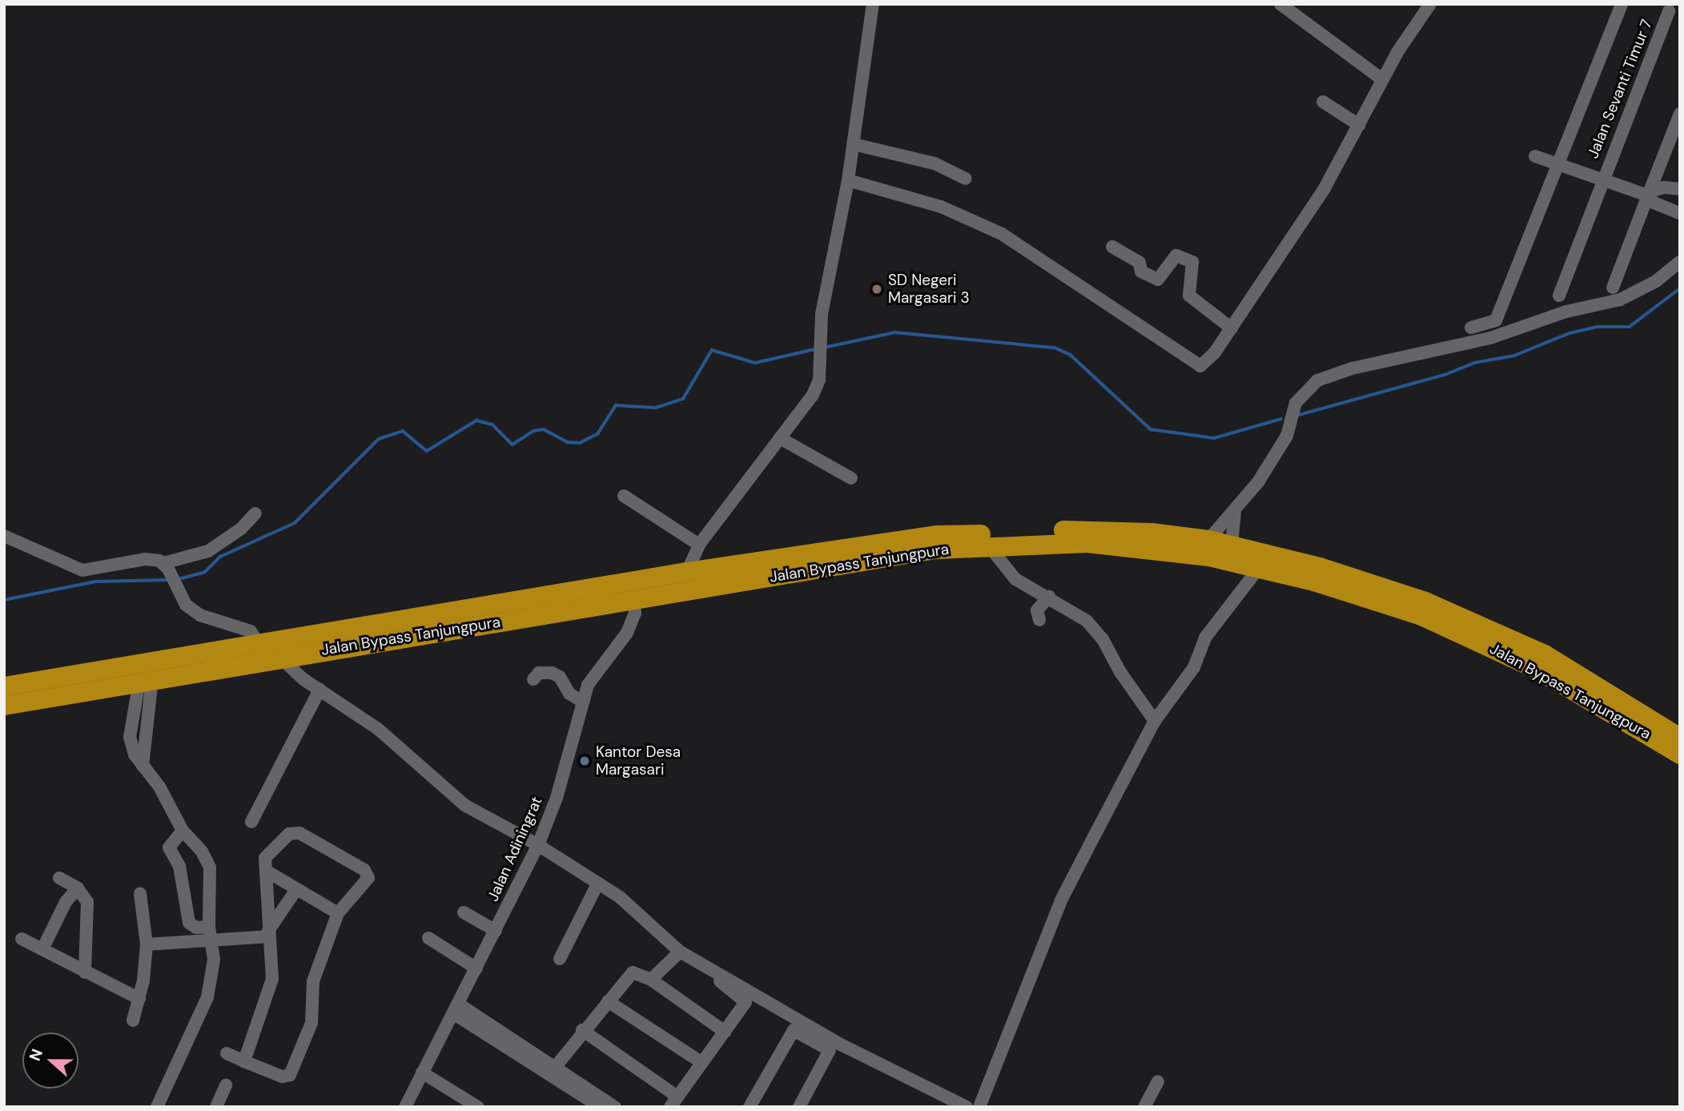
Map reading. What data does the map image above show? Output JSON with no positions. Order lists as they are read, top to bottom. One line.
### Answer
{"streets":{"highway":["Jalan Bypass Tanjungpura"],"street":["Jalan Sevanti Timur 7","Jalan Adiningrat"]},"crossings":[["Jalan Bypass Tanjungpura","Jalan Adiningrat"]],"places":["SD Negeri Margasari 3","Kantor Desa Margasari"],"north":"left"}
